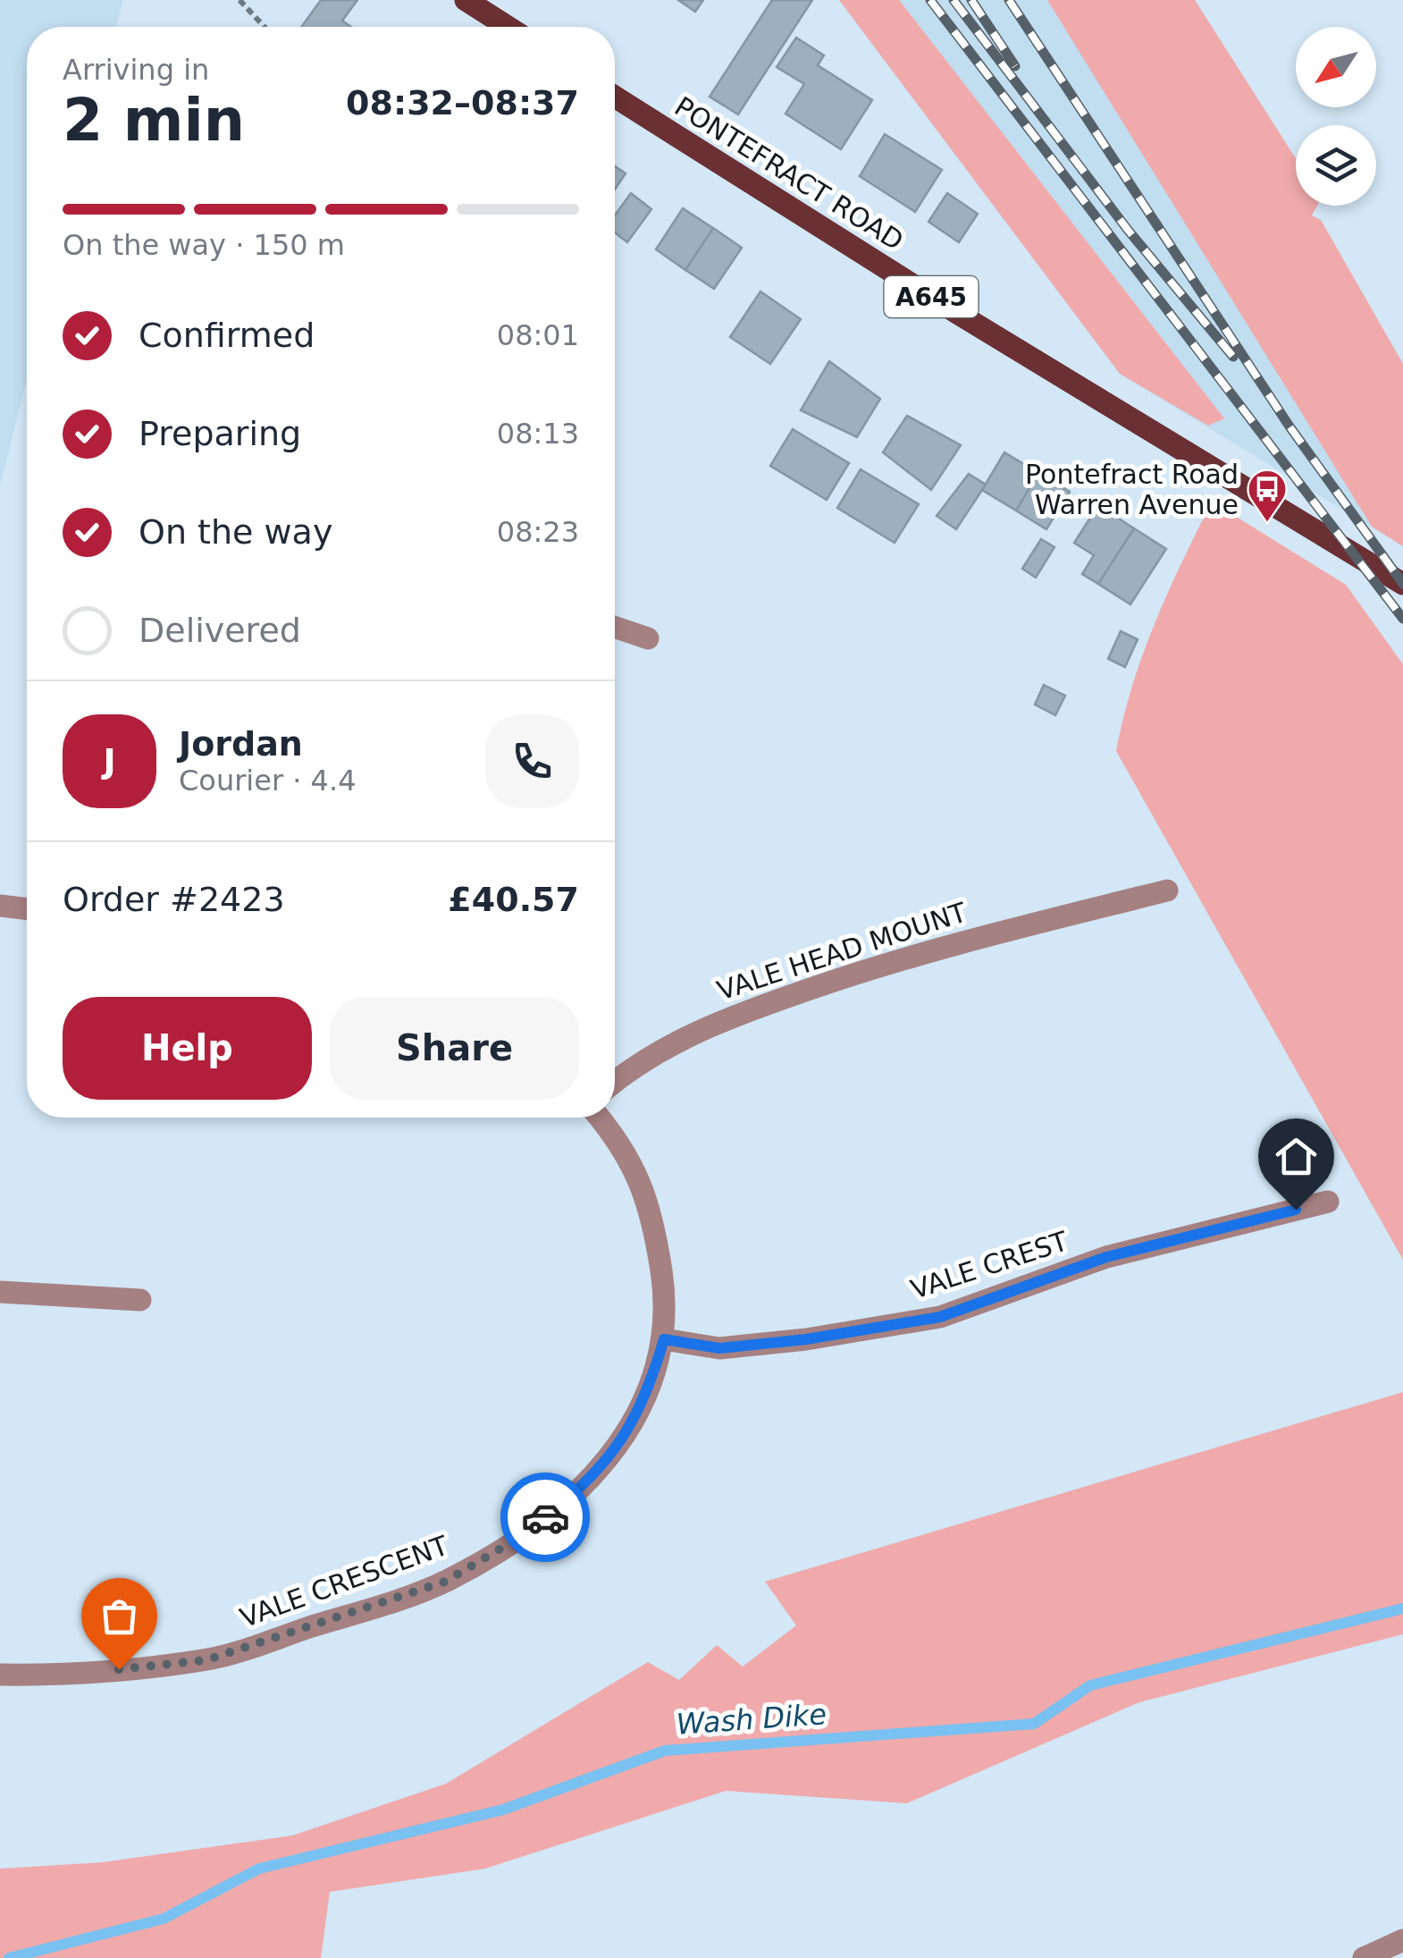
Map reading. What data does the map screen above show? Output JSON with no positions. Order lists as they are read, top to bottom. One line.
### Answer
{"streets":{"main road":["PONTEFRACT ROAD","A645"],"street":["VALE HEAD MOUNT","VALE CREST","VALE CRESCENT"]},"crossings":[["VALE CREST","VALE CRESCENT"]],"water":["Wash Dike"],"places":{"bus stop":["Pontefract Road Warren Avenue"]},"north":"bottom left","page":{"heading":["2 min","Arriving in","08:32–08:37"],"panel":["Jordan","Courier · 4.4","Order #2423","£40.57"],"bar":"On the way · 150 m","list":[["Confirmed","08:01"],["Preparing","08:13"],["On the way","08:23"],"Delivered"],"round":"J","buttons":["Help","Share"]}}
